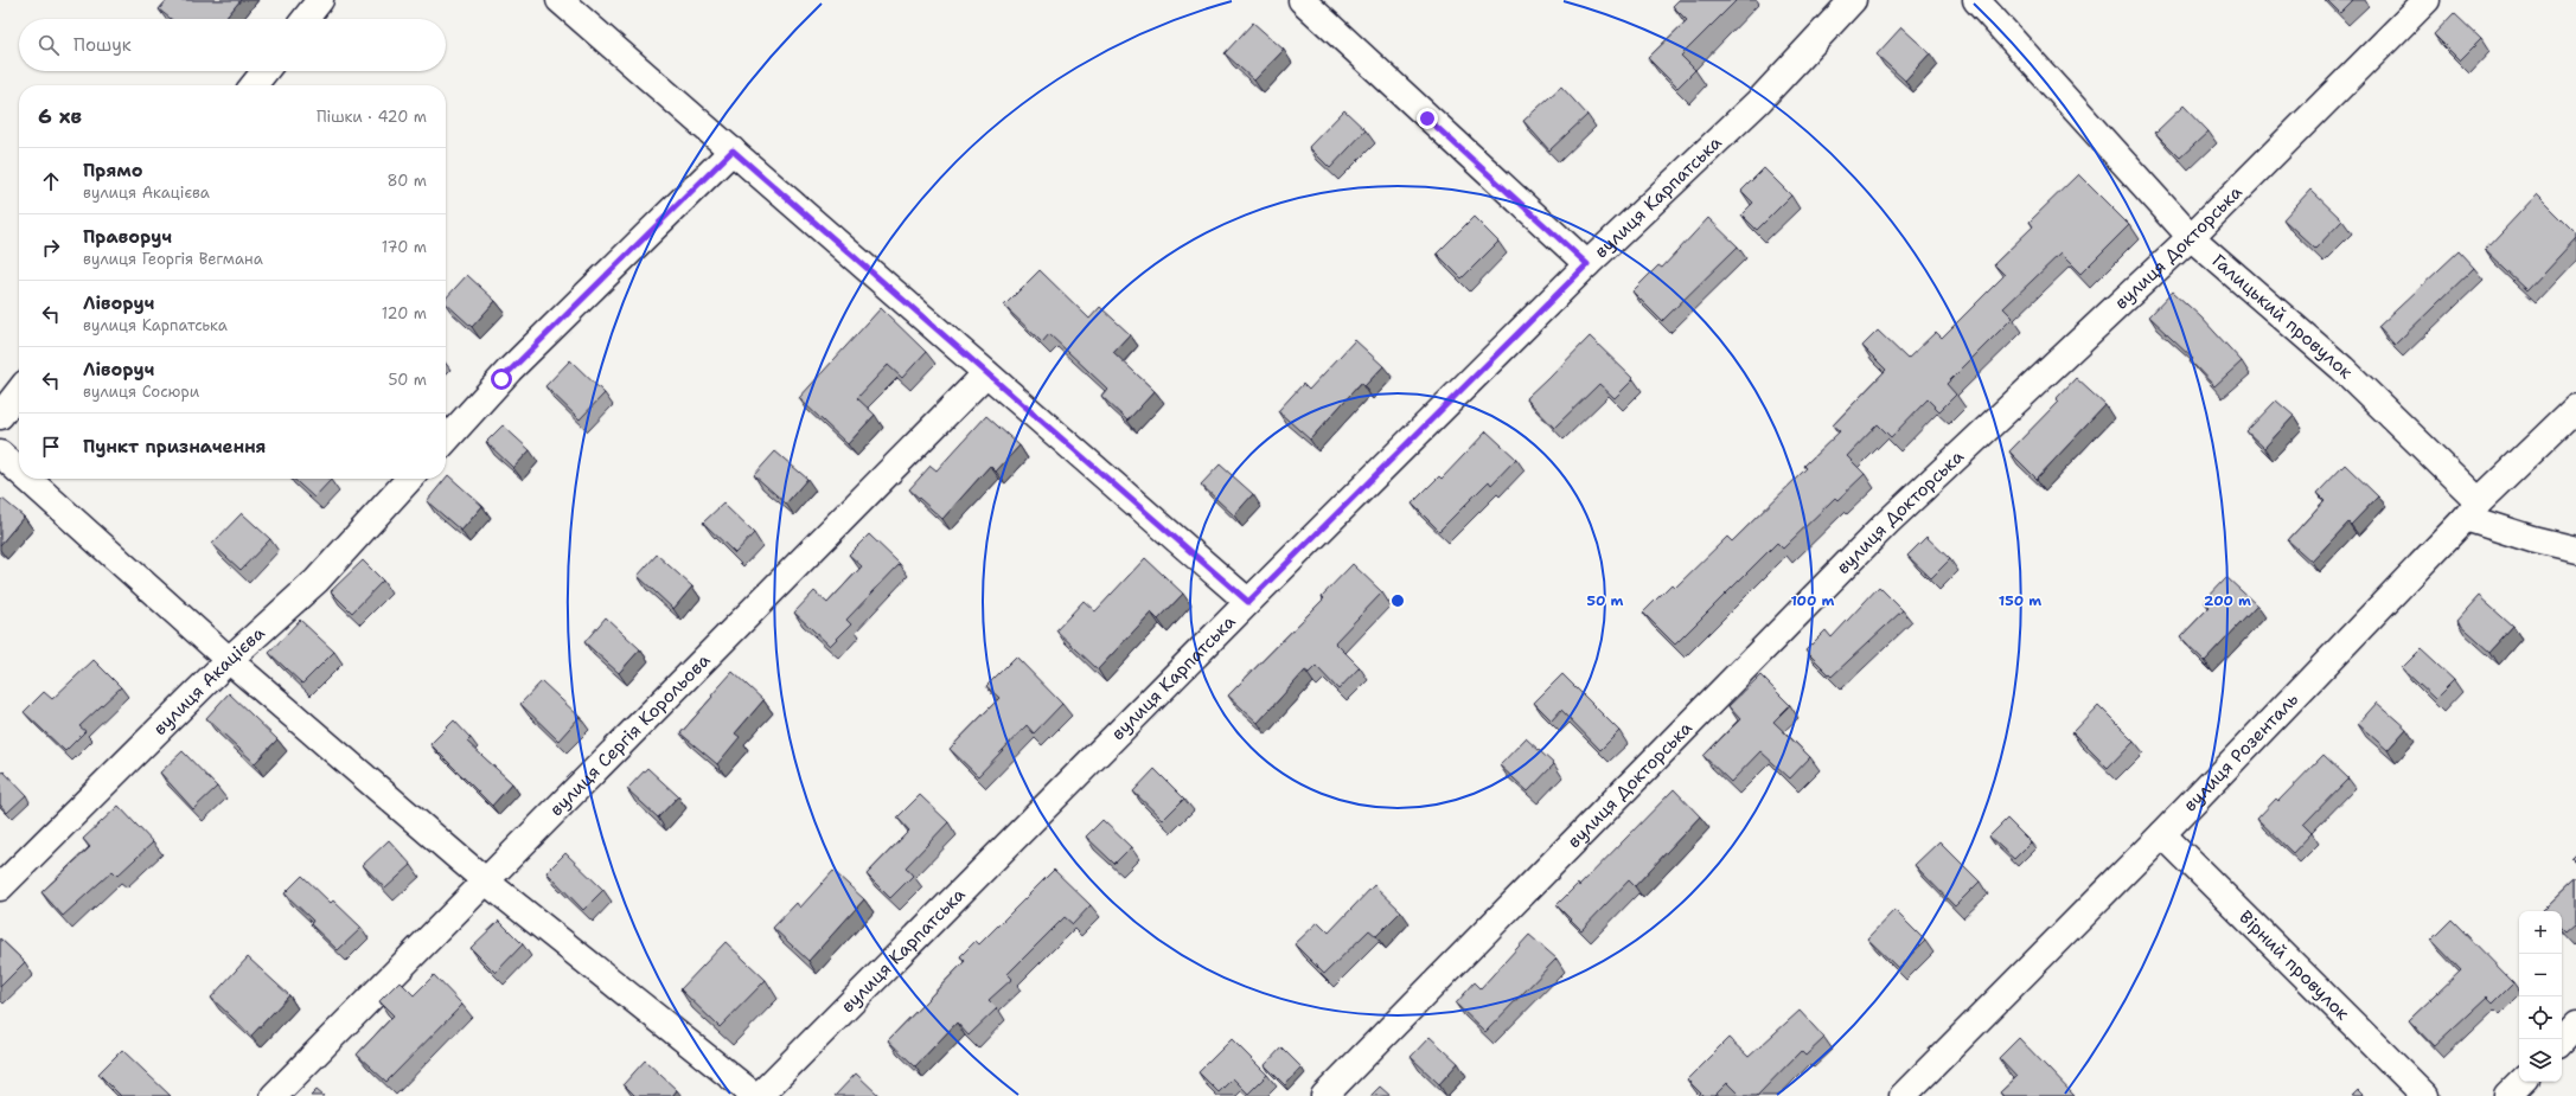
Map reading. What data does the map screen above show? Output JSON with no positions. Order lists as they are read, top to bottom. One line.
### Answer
{"streets":{"street":["вулиця Карпатська","вулиця Докторська","Галицький провулок","вулиця Акацієва","вулиця Сергія Корольова","вулиця Розенталь","Вірний провулок"]},"crossings":[["вулиця Докторська","Галицький провулок"],["Галицький провулок","вулиця Розенталь"],["вулиця Розенталь","Вірний провулок"]],"page":{"search":"Пошук","heading":["6 хв","Пішки · 420 m"],"list":[["Прямо","вулиця Акацієва","80 m"],["Праворуч","вулиця Георгія Вегмана","170 m"],["Ліворуч","вулиця Карпатська","120 m"],["Ліворуч","вулиця Сосюри","50 m"],"Пункт призначення"],"map_buttons":["+","−"]},"rings":["50 m","100 m","150 m","200 m"]}
